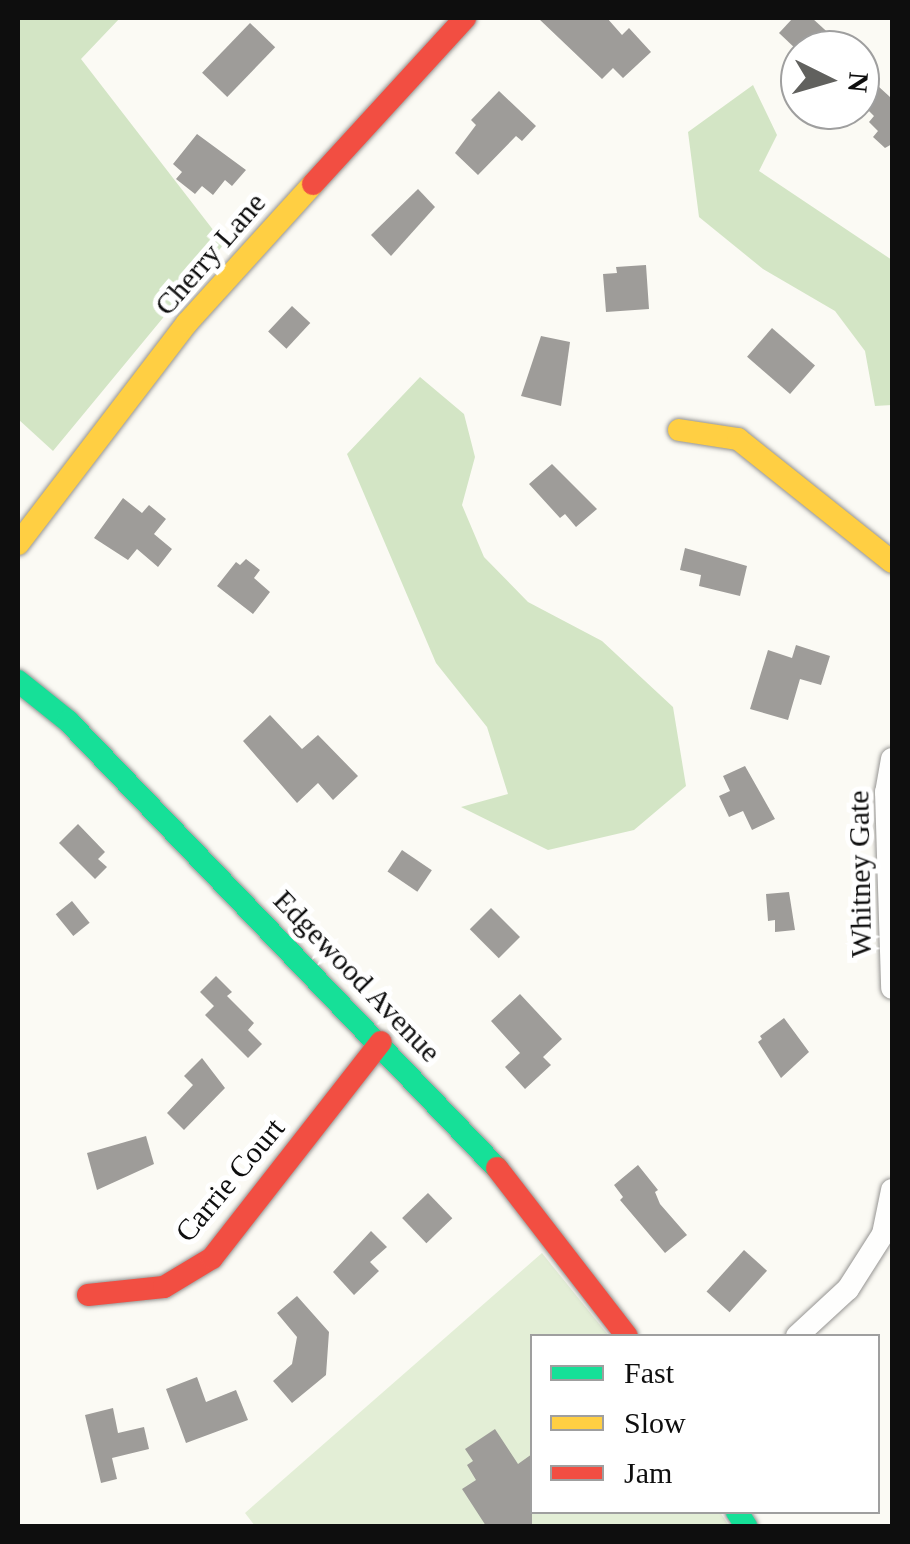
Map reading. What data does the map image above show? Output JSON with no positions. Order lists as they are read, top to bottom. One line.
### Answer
{"streets":{"street":["Cherry Lane","Whitney Gate","Edgewood Avenue","Carrie Court"]},"crossings":[["Edgewood Avenue","Carrie Court"]],"legend":["Fast","Slow","Jam"],"north":"right"}
